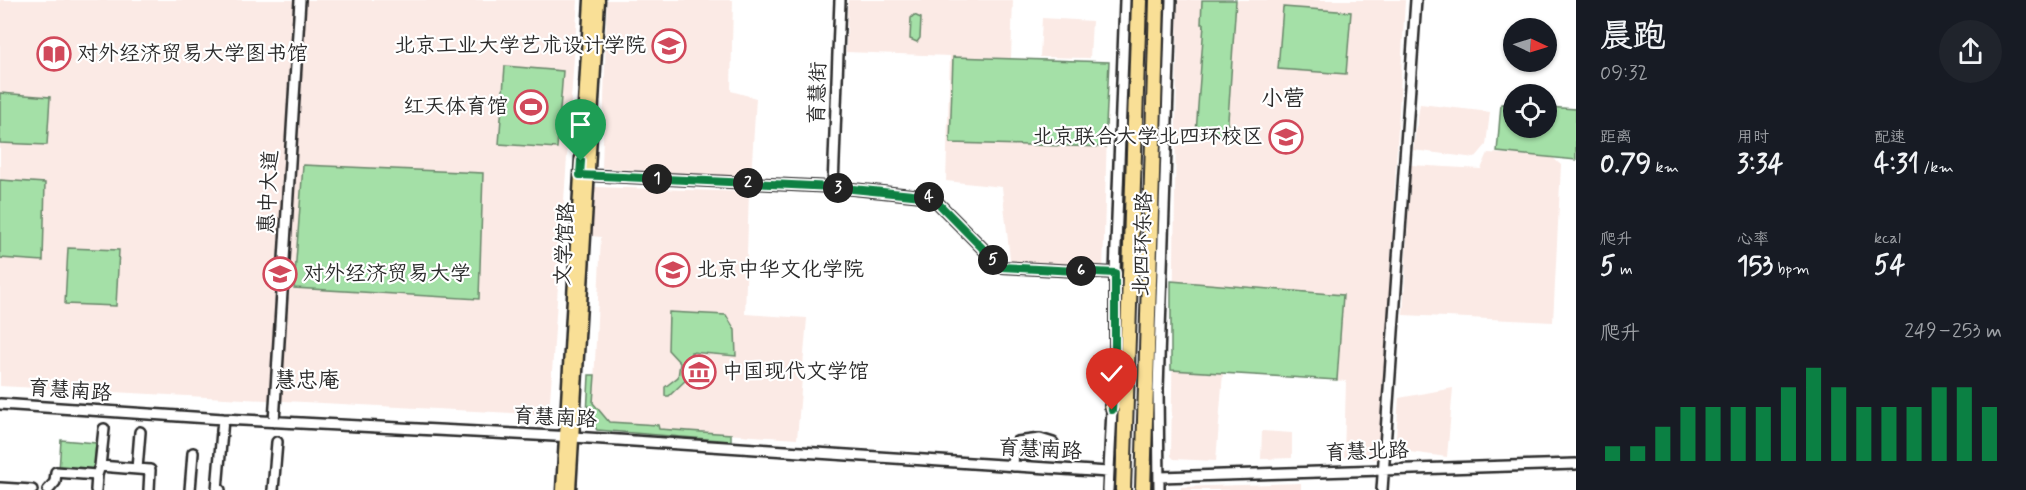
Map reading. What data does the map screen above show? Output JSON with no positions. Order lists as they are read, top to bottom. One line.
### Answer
{"streets":{"highway":["北四环东路"],"main road":["文学馆路"],"street":["育慧街","惠中大道","育慧南路","育慧北路"]},"crossings":[["惠中大道","育慧南路"],["文学馆路","育慧南路"],["北四环东路","育慧南路"],["北四环东路","育慧北路"]],"districts":["小营","慧忠庵"],"places":{"school or university":["北京工业大学艺术设计学院","北京联合大学北四环校区","北京中华文化学院","对外经济贸易大学"],"library":["对外经济贸易大学图书馆"],"sports":["红天体育馆"],"museum":["中国现代文学馆"]},"north":"right","page":{"heading":["晨跑","09:32"],"stats":[["距离","0.79 km"],["用时","3:34"],["配速","4:31 /km"],["爬升","5 m"],["心率","153 bpm"],["kcal","54"]],"pins":["1","2","3","4","5","6"],"chart":["爬升","249–253 m"]}}
